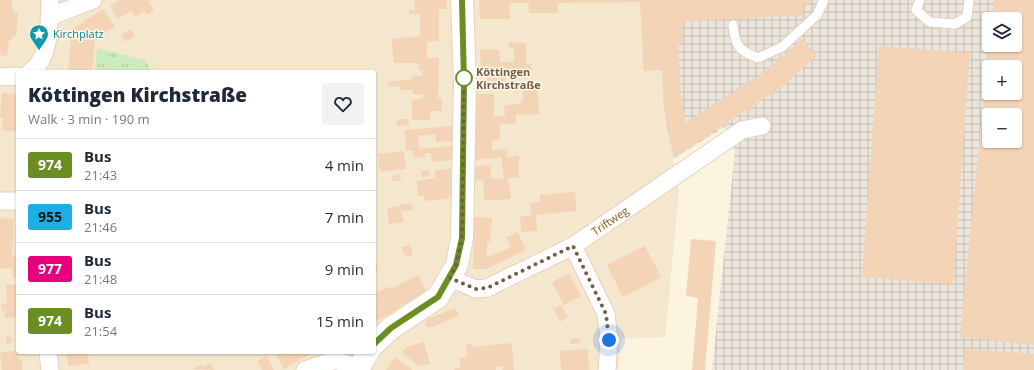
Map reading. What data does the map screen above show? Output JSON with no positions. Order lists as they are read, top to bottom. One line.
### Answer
{"streets":{"street":["Triftweg"]},"places":{"place":["Kirchplatz"],"other":["Köttingen Kirchstraße"]},"lines":["bus line 974"],"page":{"map_buttons":["+","−"],"heading":["Köttingen Kirchstraße","Walk · 3 min · 190 m"],"list":[{"mark":"974","name":"Bus","note":"21:43","value":"4 min"},{"mark":"955","name":"Bus","note":"21:46","value":"7 min"},{"mark":"977","name":"Bus","note":"21:48","value":"9 min"},{"mark":"974","name":"Bus","note":"21:54","value":"15 min"}]}}
